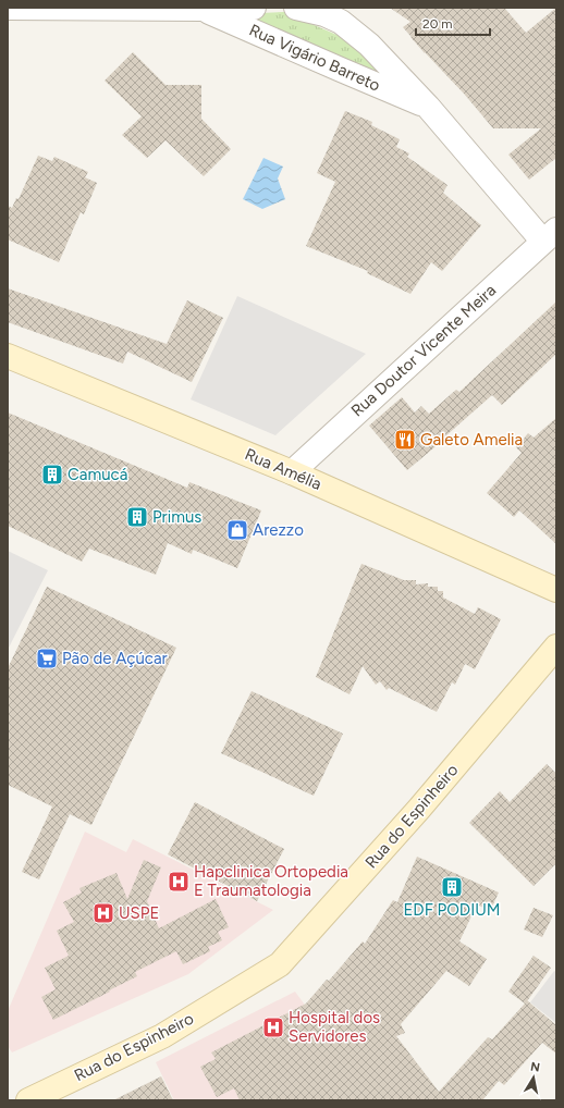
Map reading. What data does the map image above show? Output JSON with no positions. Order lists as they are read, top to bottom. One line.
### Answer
{"streets":{"street":["Rua Vigário Barreto","Rua Doutor Vicente Meira","Rua Amélia","Rua do Espinheiro"]},"crossings":[["Rua Vigário Barreto","Rua Doutor Vicente Meira"],["Rua Doutor Vicente Meira","Rua Amélia"]],"places":{"restaurant":["Galeto Amelia"],"building":["Camucá","Primus","EDF PODIUM"],"shop":["Arezzo"],"supermarket":["Pão de Açúcar"],"hospital":["Hapclinica Ortopedia E Traumatologia","USPE","Hospital dos Servidores"]},"scale_bar":"20 m","north":"top"}
